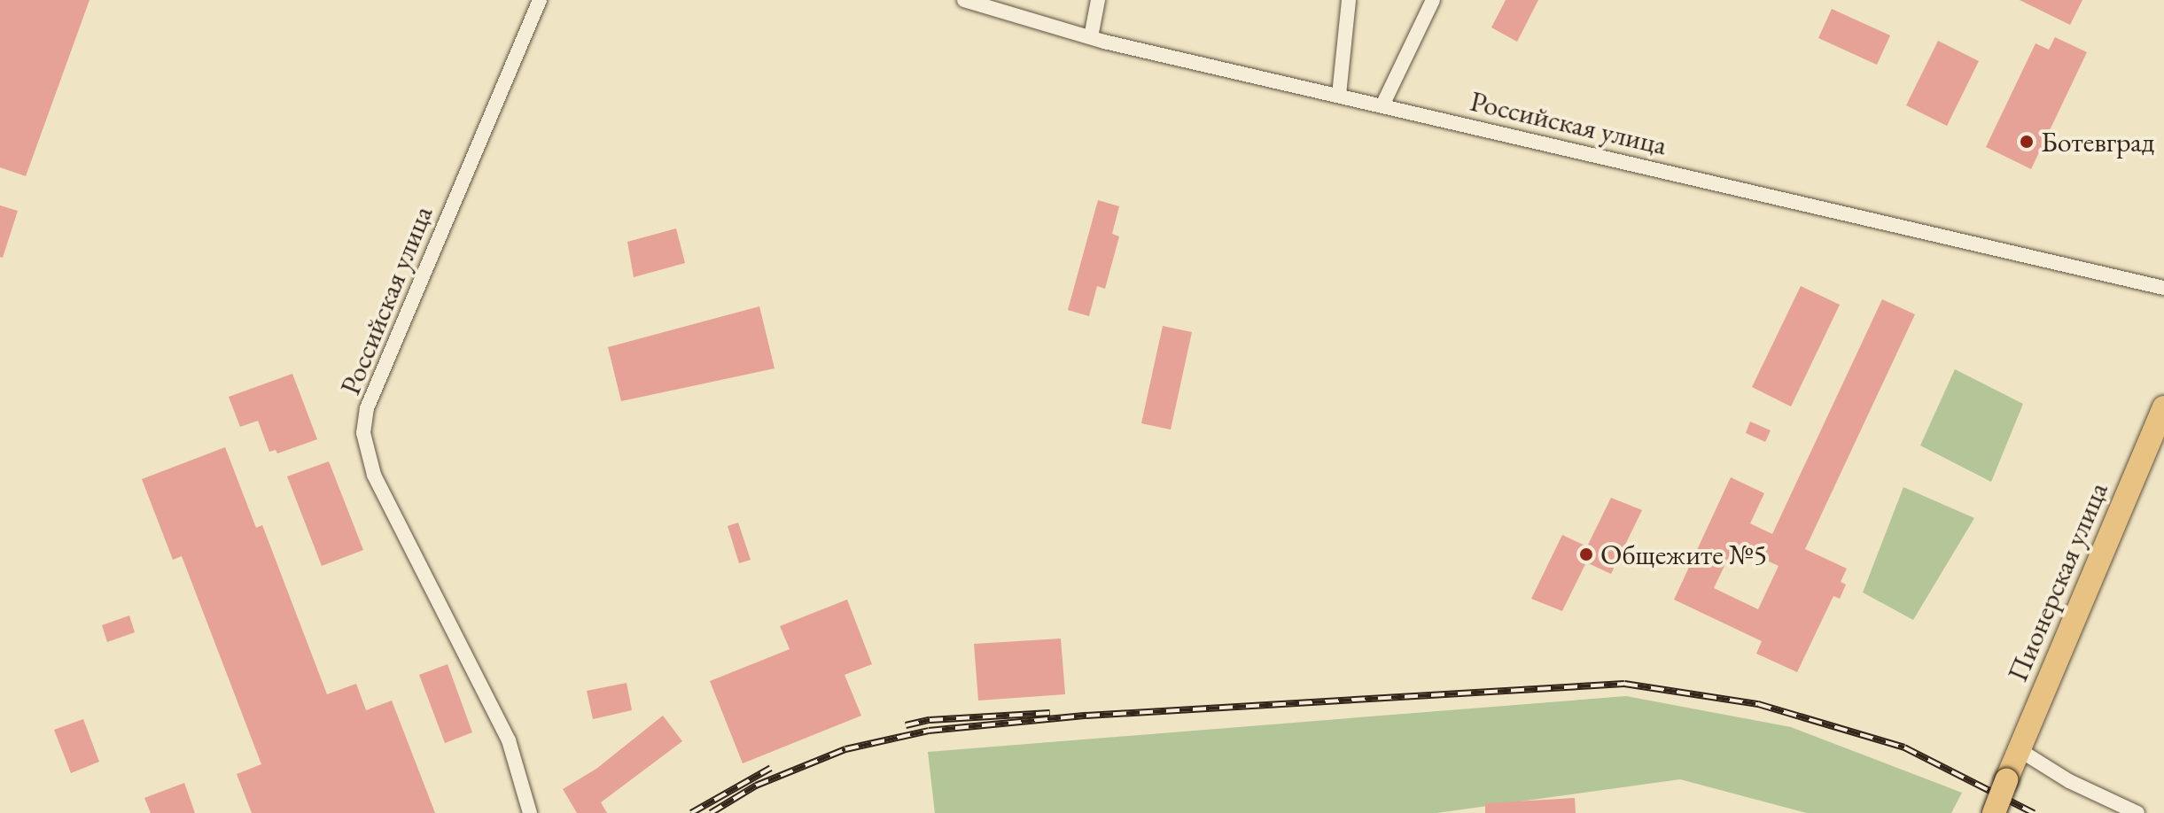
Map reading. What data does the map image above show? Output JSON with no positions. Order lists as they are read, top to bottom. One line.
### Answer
{"streets":{"main road":["Пионерская улица"],"street":["Российская улица"]},"places":["Ботевград","Общежите №5"]}
